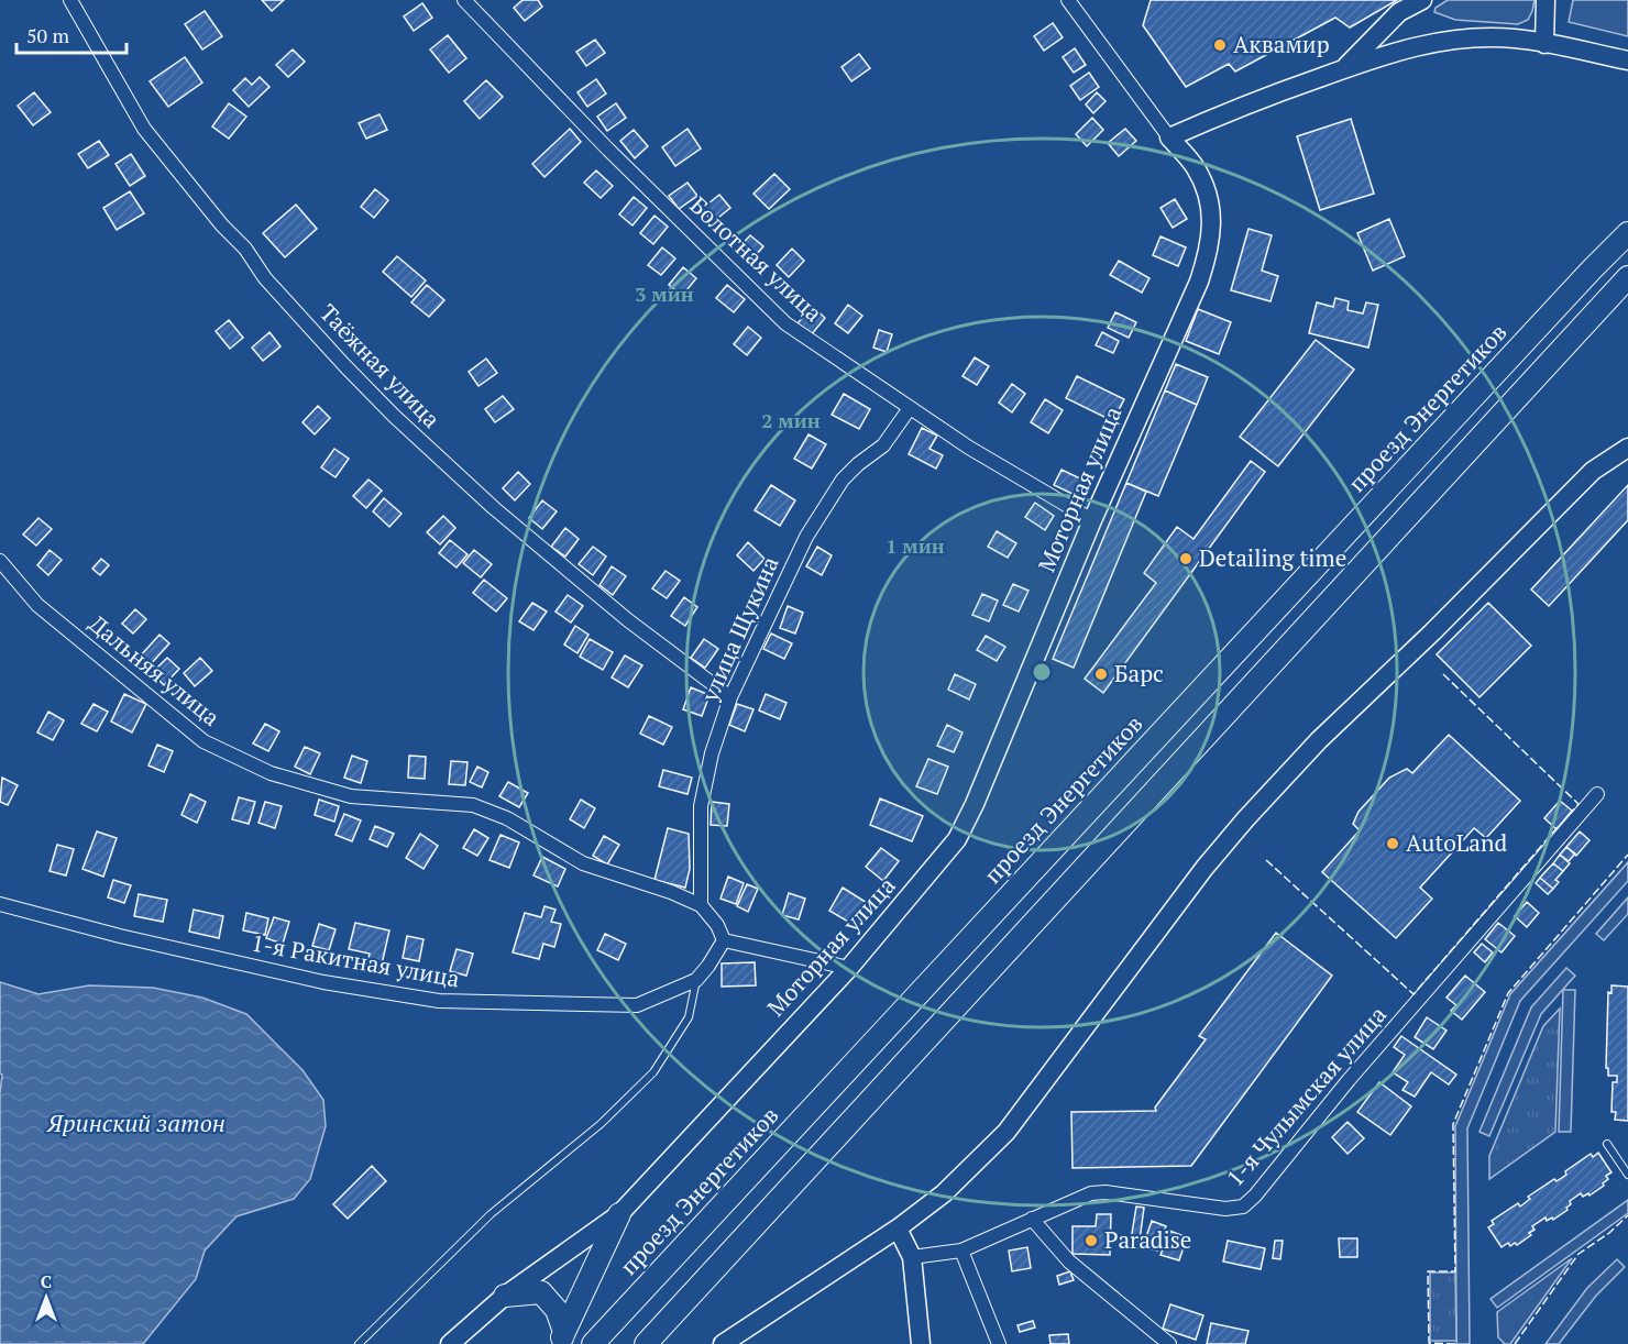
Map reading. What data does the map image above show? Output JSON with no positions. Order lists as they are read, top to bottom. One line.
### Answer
{"streets":{"main road":["проезд Энергетиков"],"street":["Болотная улица","Таёжная улица","Моторная улица","улица Щукина","Дальняя улица","1-я Ракитная улица","1-я Чулымская улица"]},"crossings":[["Болотная улица","Моторная улица"],["Болотная улица","улица Щукина"],["Таёжная улица","улица Щукина"],["улица Щукина","Дальняя улица"]],"water":["Яринский затон"],"places":["Аквамир","Detailing time","Барс","AutoLand","Paradise"],"scale_bar":"50 m","north":"top","rings":["3 мин","2 мин","1 мин"]}
